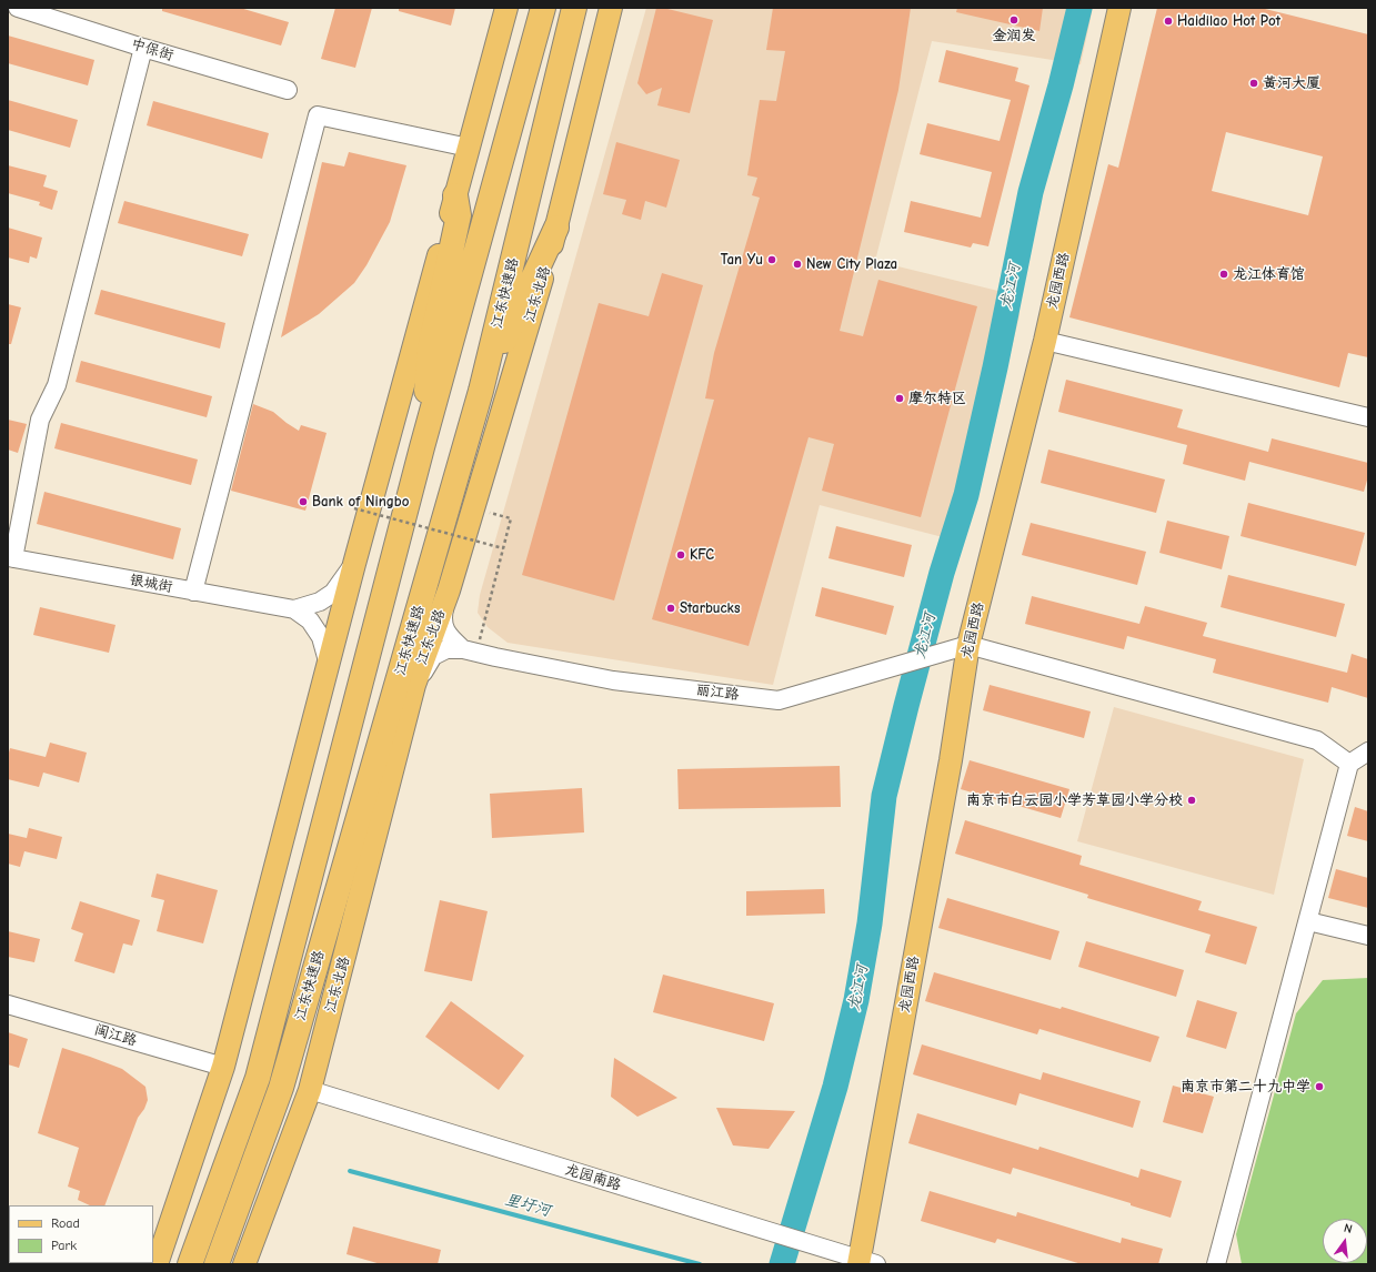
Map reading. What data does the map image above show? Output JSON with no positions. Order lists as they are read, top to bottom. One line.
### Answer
{"streets":{"highway":["江东快速路"],"main road":["龙园西路","江东北路"],"street":["中保街","银城街","丽江路","闽江路","龙园南路"]},"crossings":[["龙园西路","丽江路"],["龙园西路","龙园南路"],["江东北路","丽江路"],["江东北路","龙园南路"]],"water":["龙江河","里圩河"],"places":["金润发","Haidilao Hot Pot","黄河大厦","Tan Yu","New City Plaza","龙江体育馆","摩尔特区","Bank of Ningbo","KFC","Starbucks","南京市白云园小学芳草园小学分校","南京市第二十九中学"],"legend":["Road","Park"],"north":"top"}
